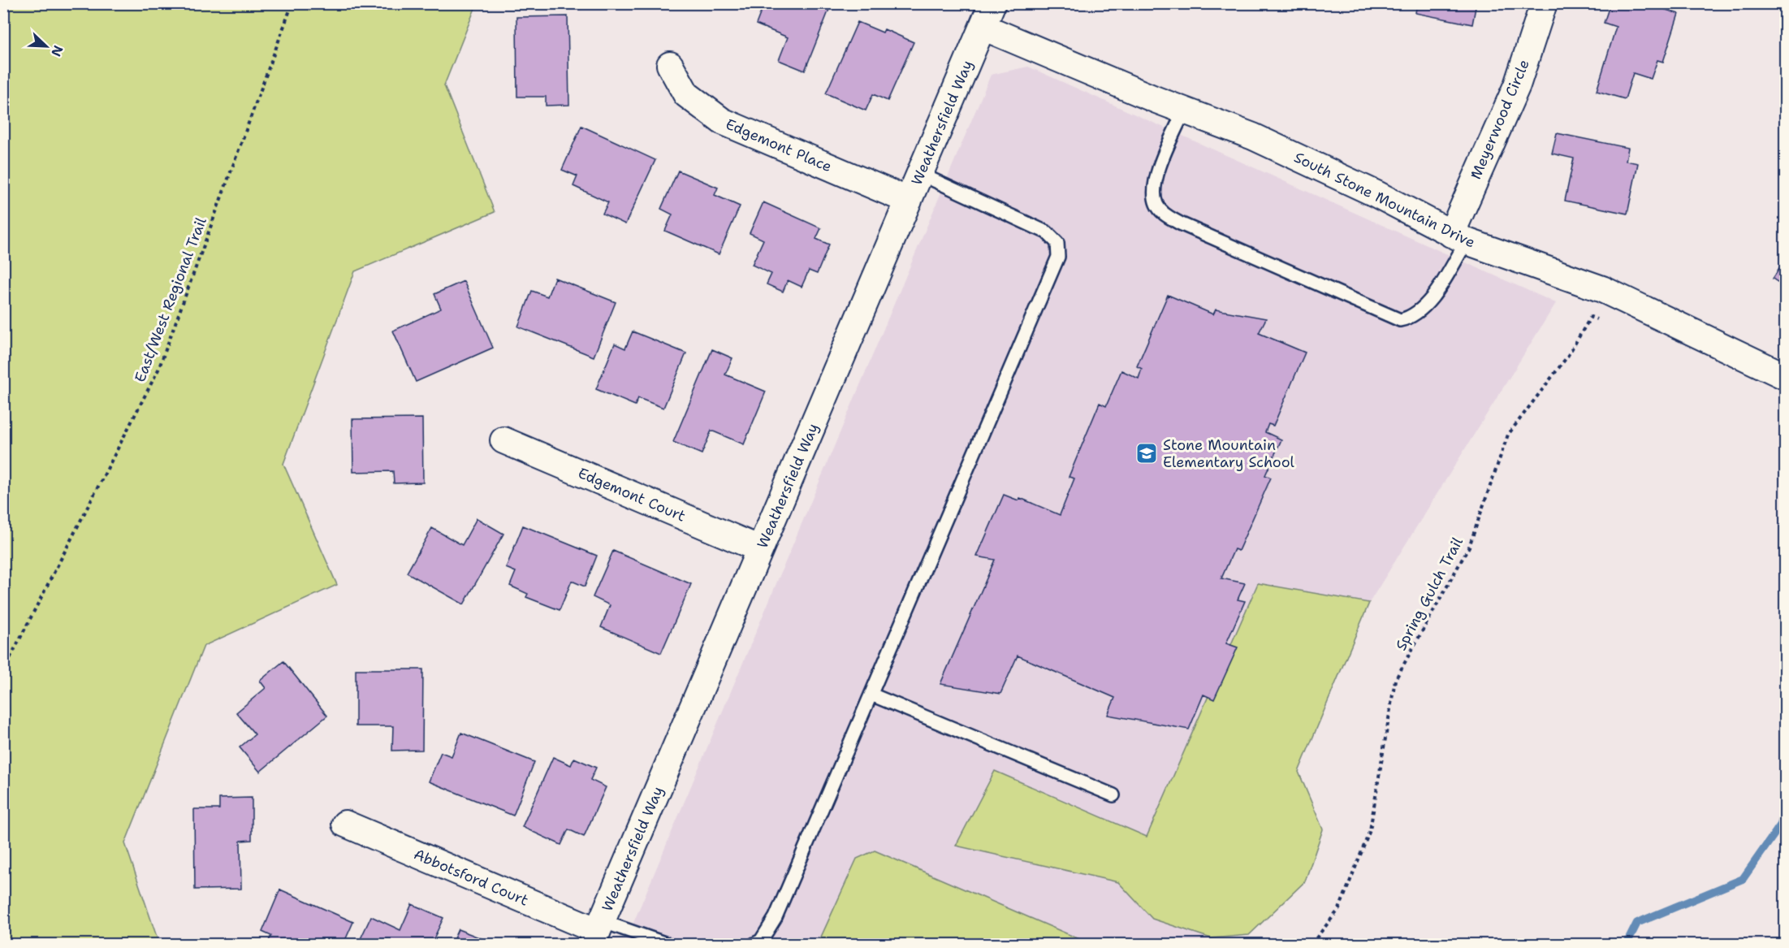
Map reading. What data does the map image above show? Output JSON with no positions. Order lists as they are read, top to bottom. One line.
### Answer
{"streets":{"street":["Meyerwood Circle","Weathersfield Way","Edgemont Place","South Stone Mountain Drive","Edgemont Court","Abbotsford Court"],"path":["East/West Regional Trail","Spring Gulch Trail"]},"crossings":[["Meyerwood Circle","South Stone Mountain Drive"],["Weathersfield Way","Edgemont Place"],["Weathersfield Way","South Stone Mountain Drive"],["Weathersfield Way","Edgemont Court"],["Weathersfield Way","Abbotsford Court"]],"places":{"school or university":["Stone Mountain Elementary School"]},"north":"bottom right"}
